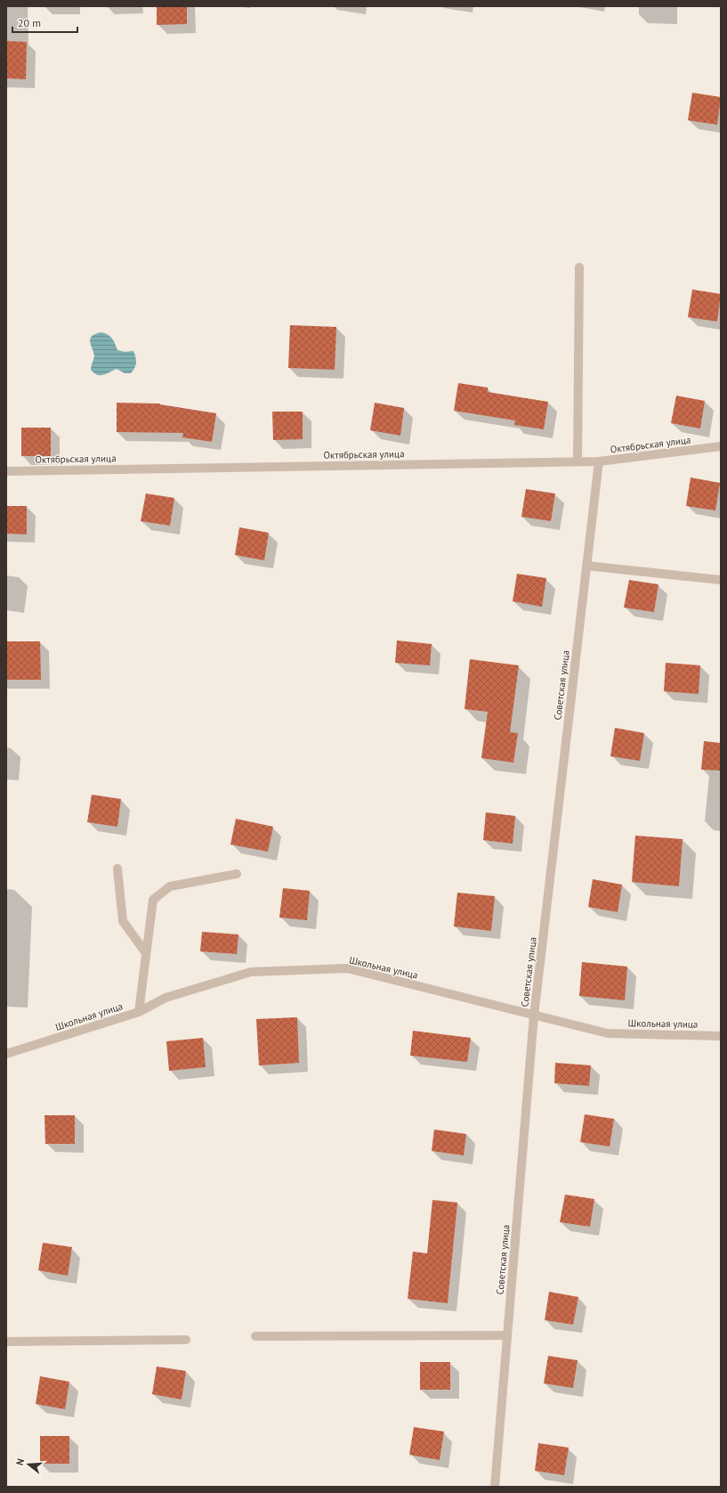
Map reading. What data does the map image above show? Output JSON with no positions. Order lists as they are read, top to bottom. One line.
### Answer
{"streets":{"street":["Октябрьская улица","Советская улица","Школьная улица"]},"crossings":[["Октябрьская улица","Советская улица"],["Советская улица","Школьная улица"]],"scale_bar":"20 m","north":"left"}
